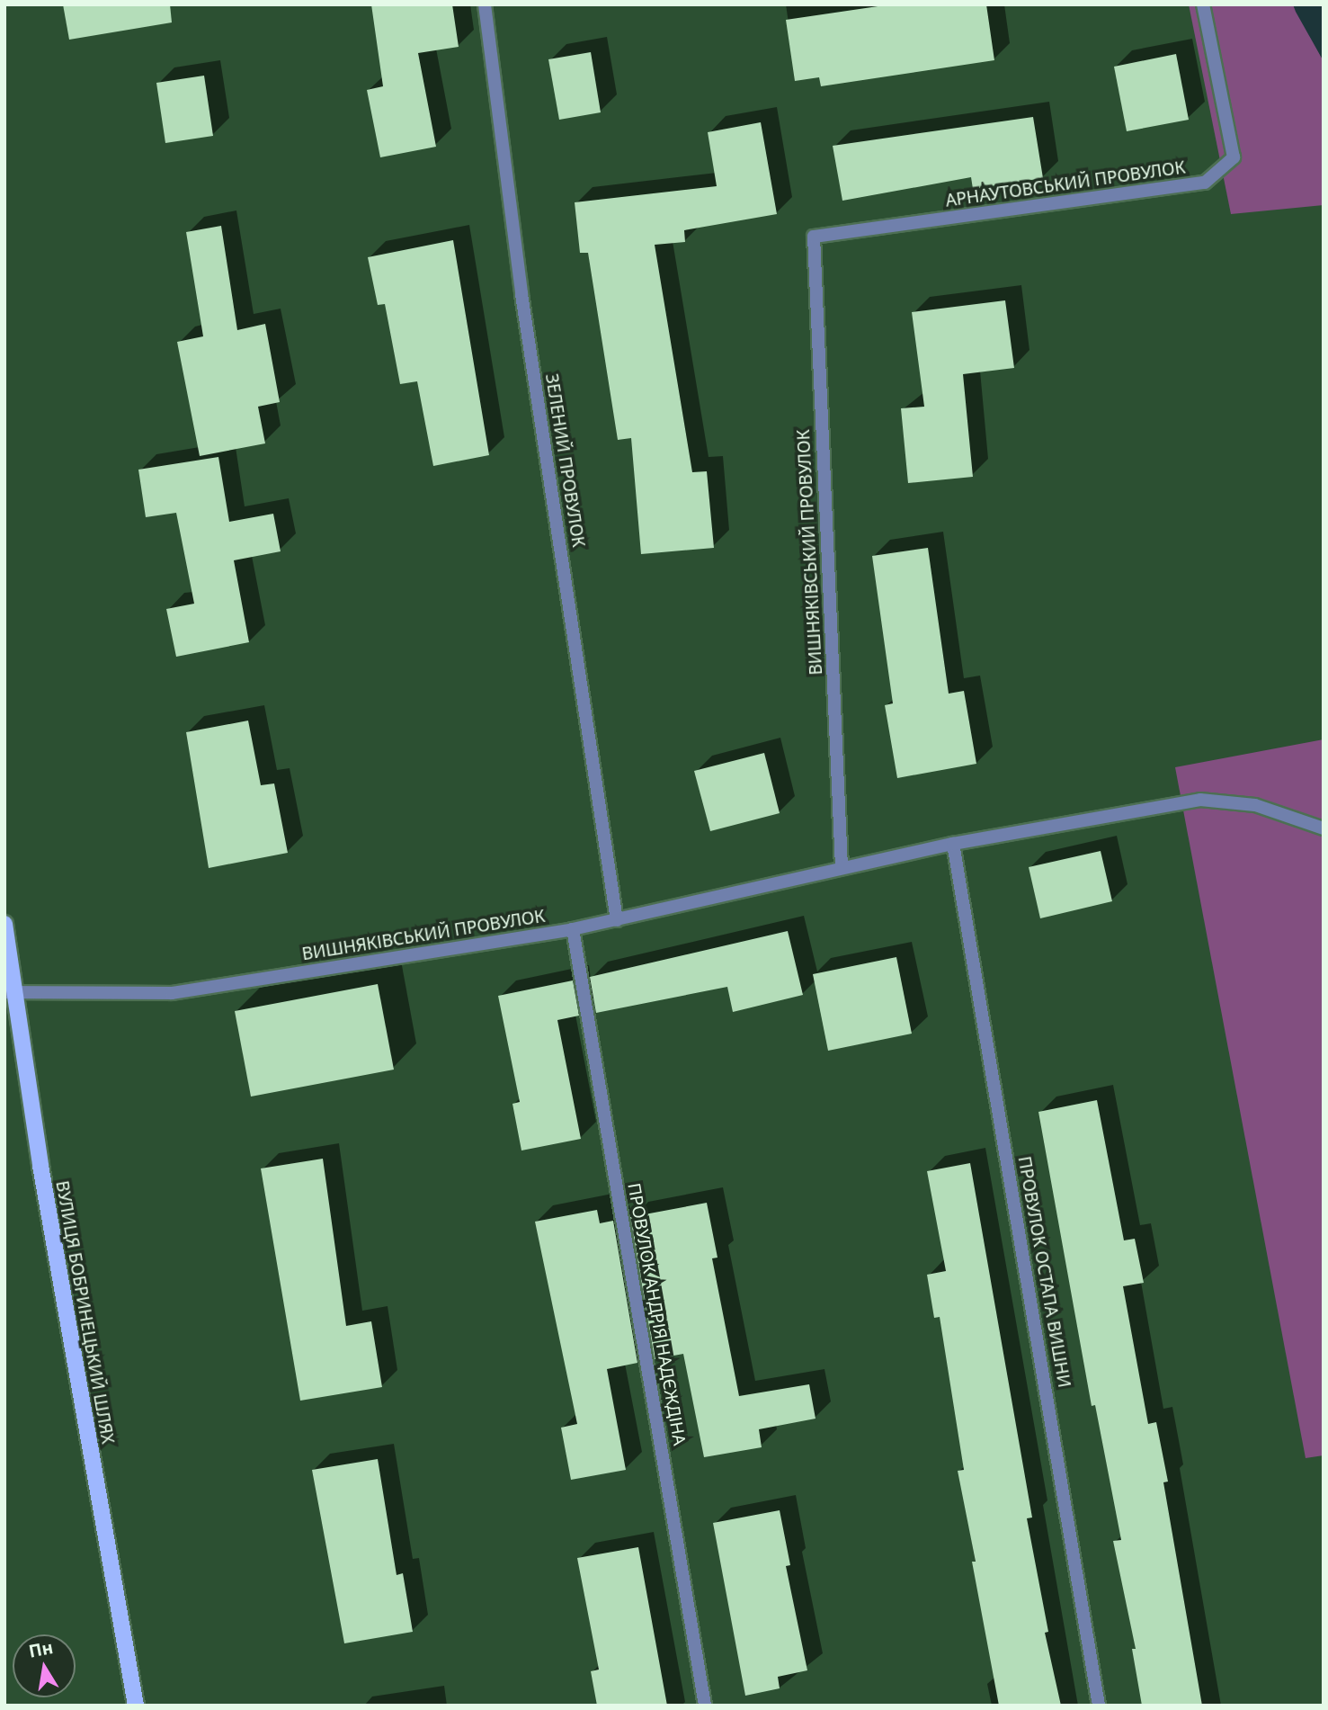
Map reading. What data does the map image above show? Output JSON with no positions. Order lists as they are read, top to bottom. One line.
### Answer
{"streets":{"main road":["ВУЛИЦЯ БОБРИНЕЦЬКИЙ ШЛЯХ"],"street":["АРНАУТОВСЬКИЙ ПРОВУЛОК","ЗЕЛЕНИЙ ПРОВУЛОК","ВИШНЯКІВСЬКИЙ ПРОВУЛОК","ПРОВУЛОК ОСТАПА ВИШНИ","ПРОВУЛОК АНДРІЯ НАДЄЖДІНА"]},"crossings":[["АРНАУТОВСЬКИЙ ПРОВУЛОК","ВИШНЯКІВСЬКИЙ ПРОВУЛОК"],["ЗЕЛЕНИЙ ПРОВУЛОК","ВИШНЯКІВСЬКИЙ ПРОВУЛОК"],["ВИШНЯКІВСЬКИЙ ПРОВУЛОК","ПРОВУЛОК ОСТАПА ВИШНИ"],["ВИШНЯКІВСЬКИЙ ПРОВУЛОК","ВУЛИЦЯ БОБРИНЕЦЬКИЙ ШЛЯХ"],["ВИШНЯКІВСЬКИЙ ПРОВУЛОК","ПРОВУЛОК АНДРІЯ НАДЄЖДІНА"]],"north":"top"}
